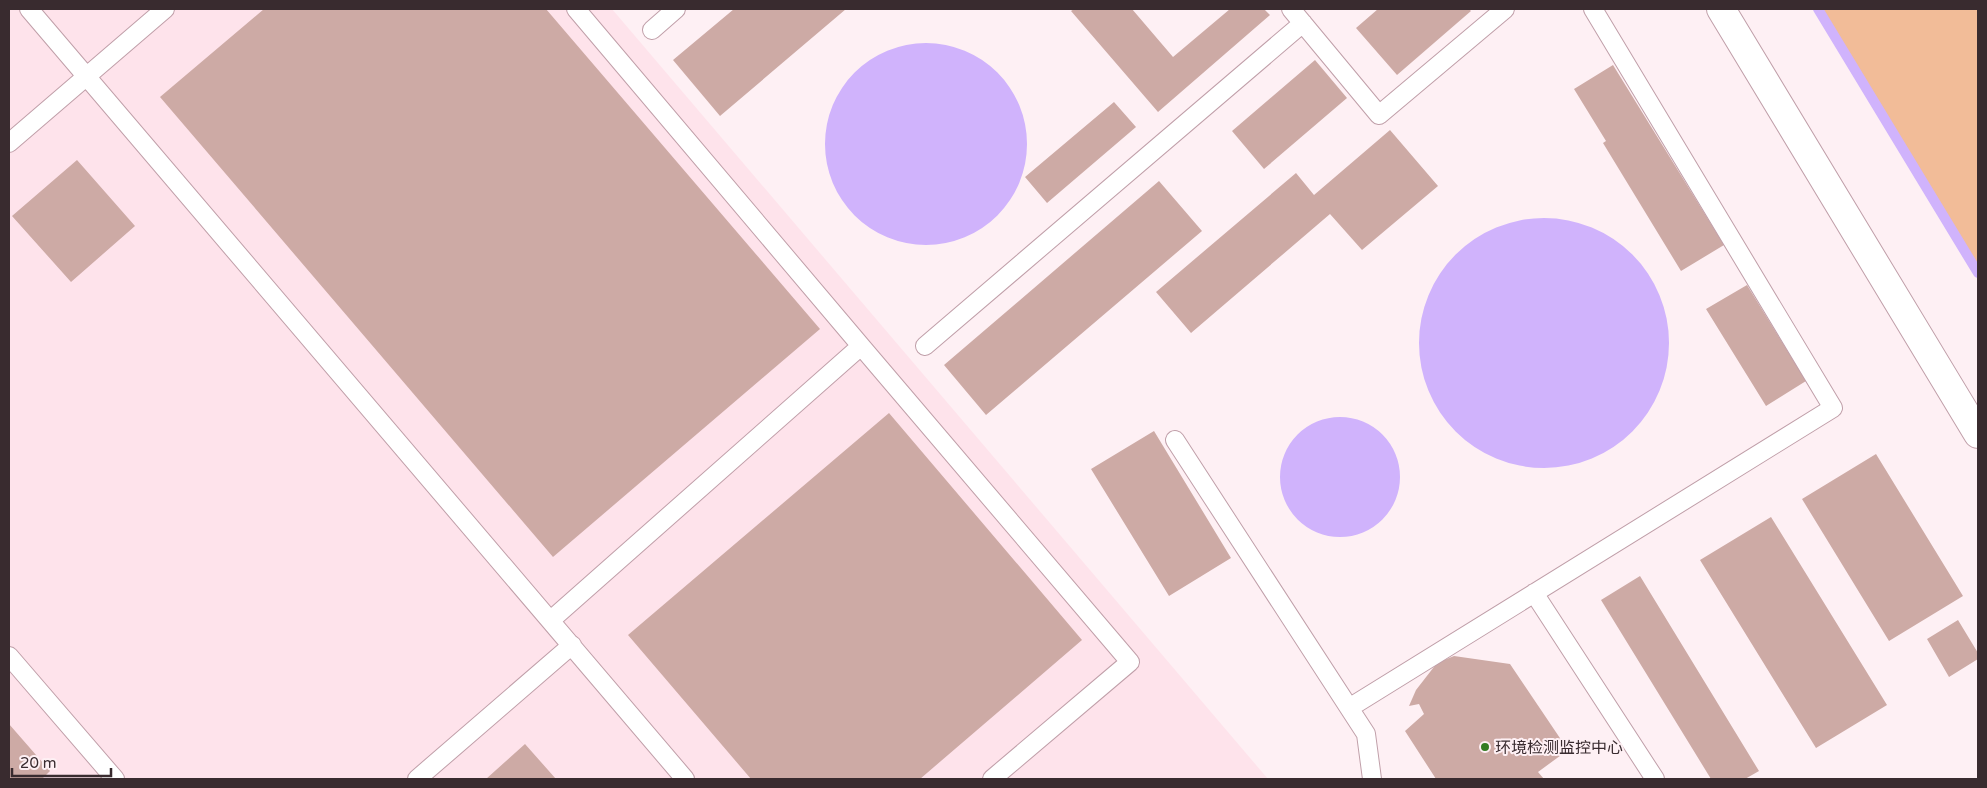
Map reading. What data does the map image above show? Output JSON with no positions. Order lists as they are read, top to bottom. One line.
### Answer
{"places":["环境检测监控中心"],"scale_bar":"20 m"}
